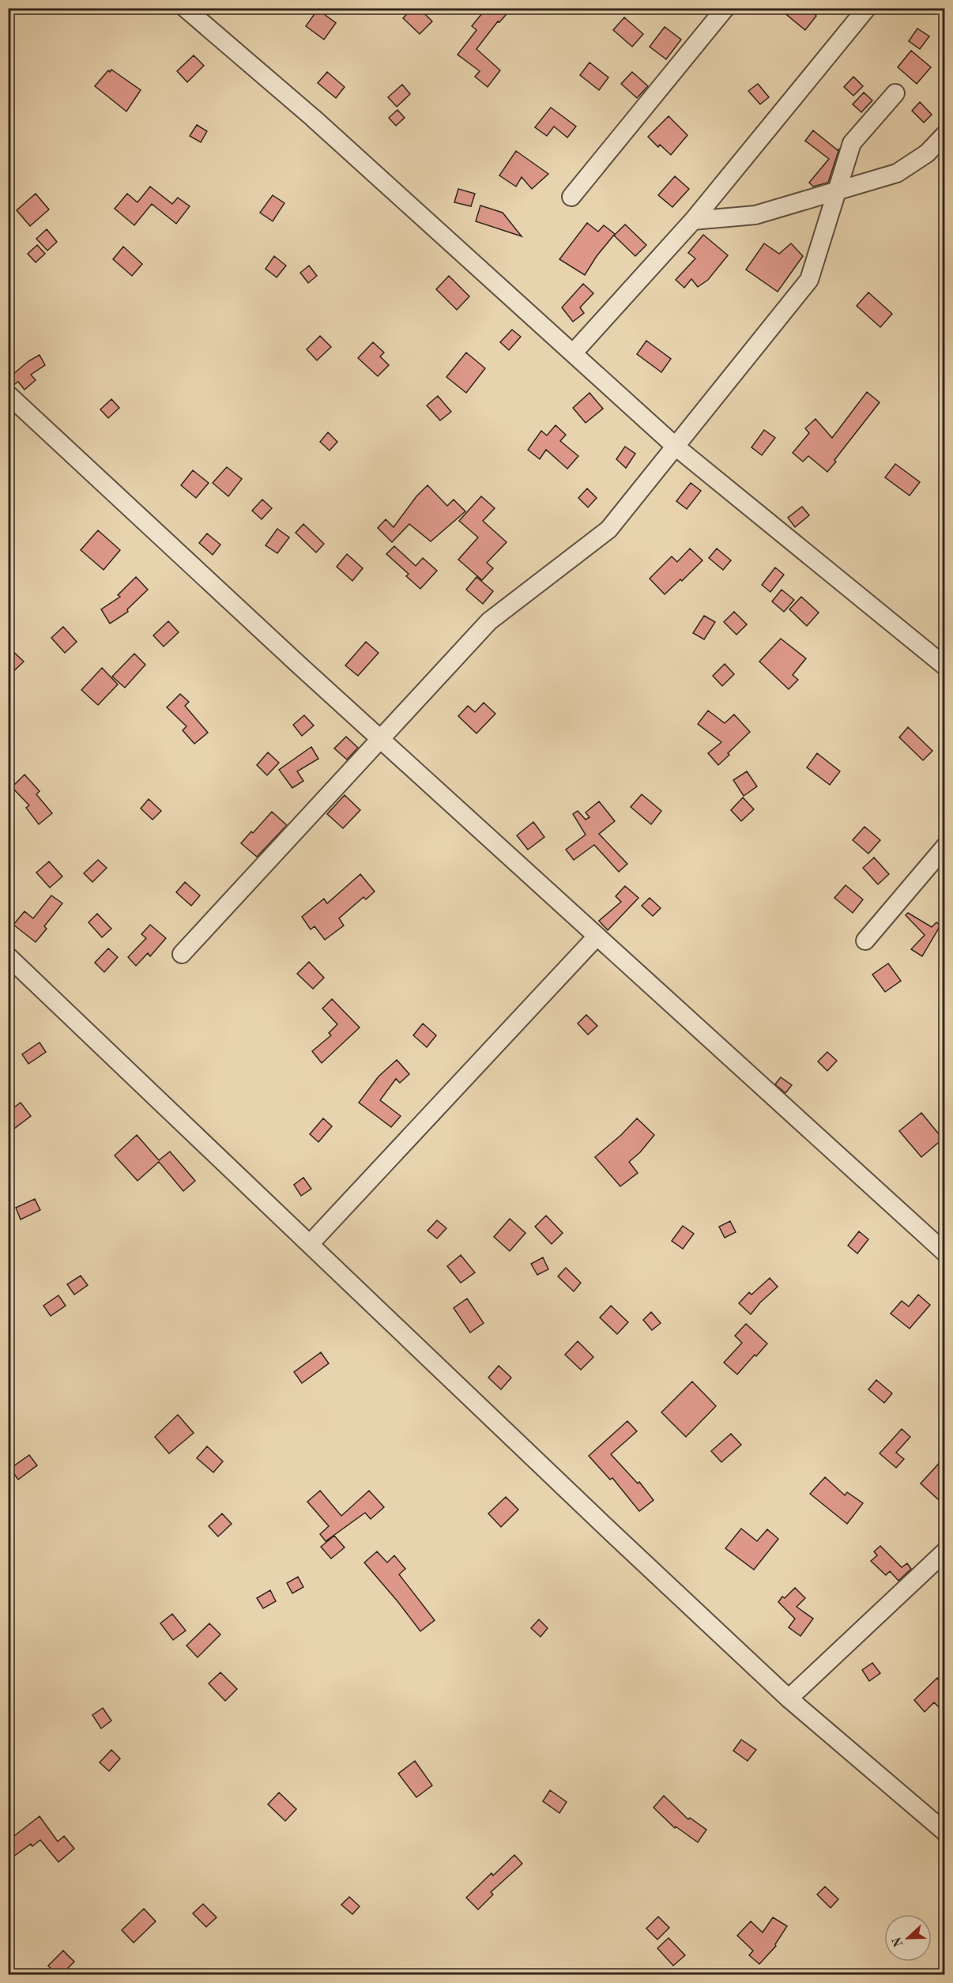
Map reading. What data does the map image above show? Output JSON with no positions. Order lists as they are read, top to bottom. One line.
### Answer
{"north":"left"}
